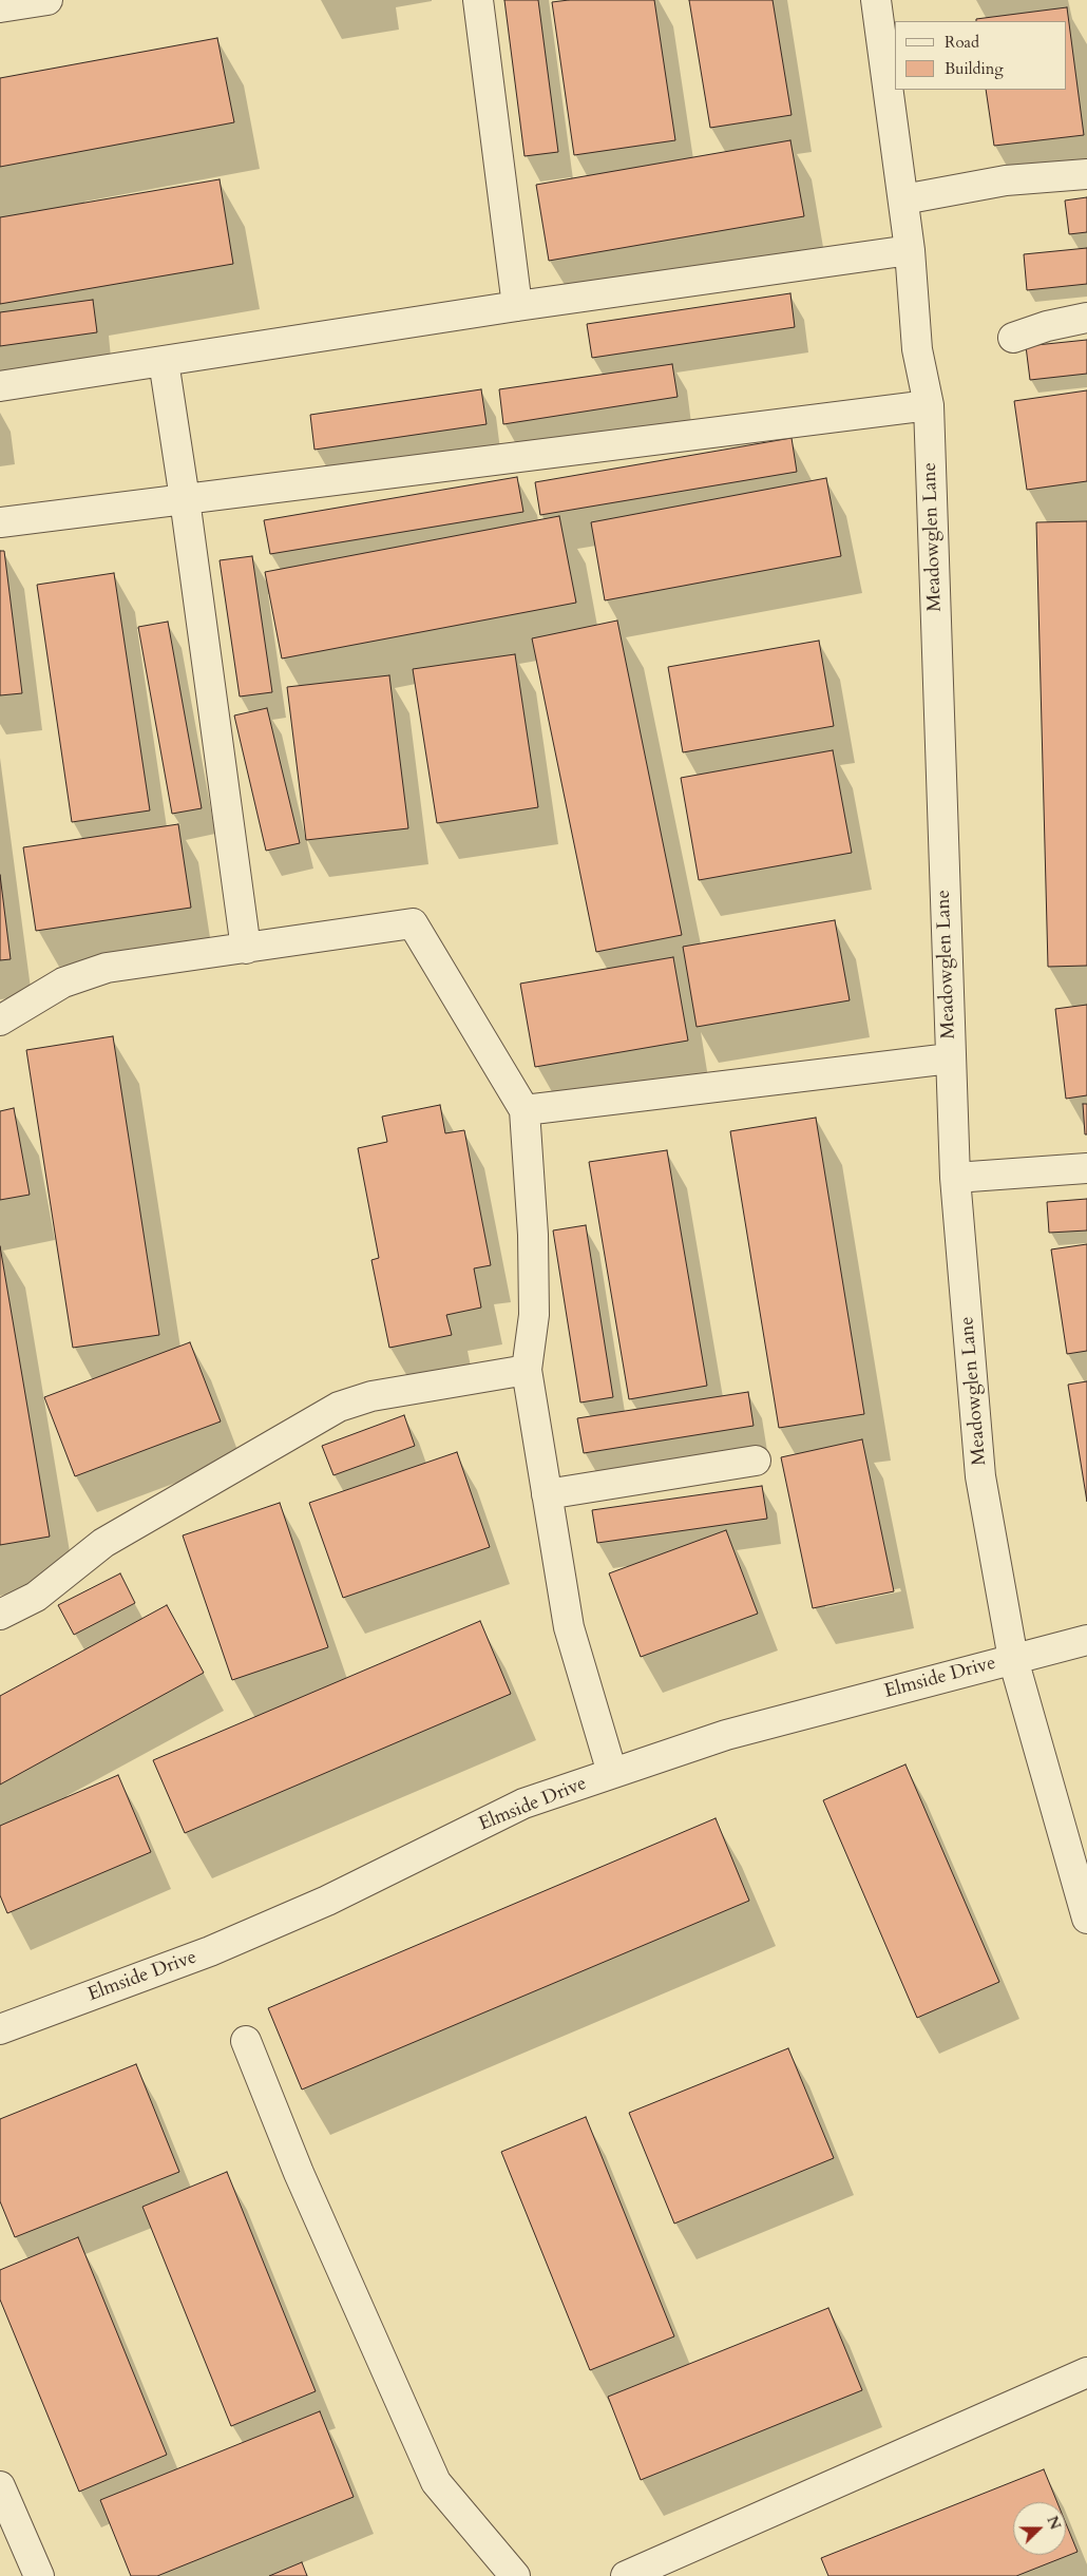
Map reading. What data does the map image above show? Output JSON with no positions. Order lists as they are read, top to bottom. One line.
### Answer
{"streets":{"street":["Meadowglen Lane","Elmside Drive"]},"crossings":[["Meadowglen Lane","Elmside Drive"]],"legend":["Road","Building"],"north":"right"}
